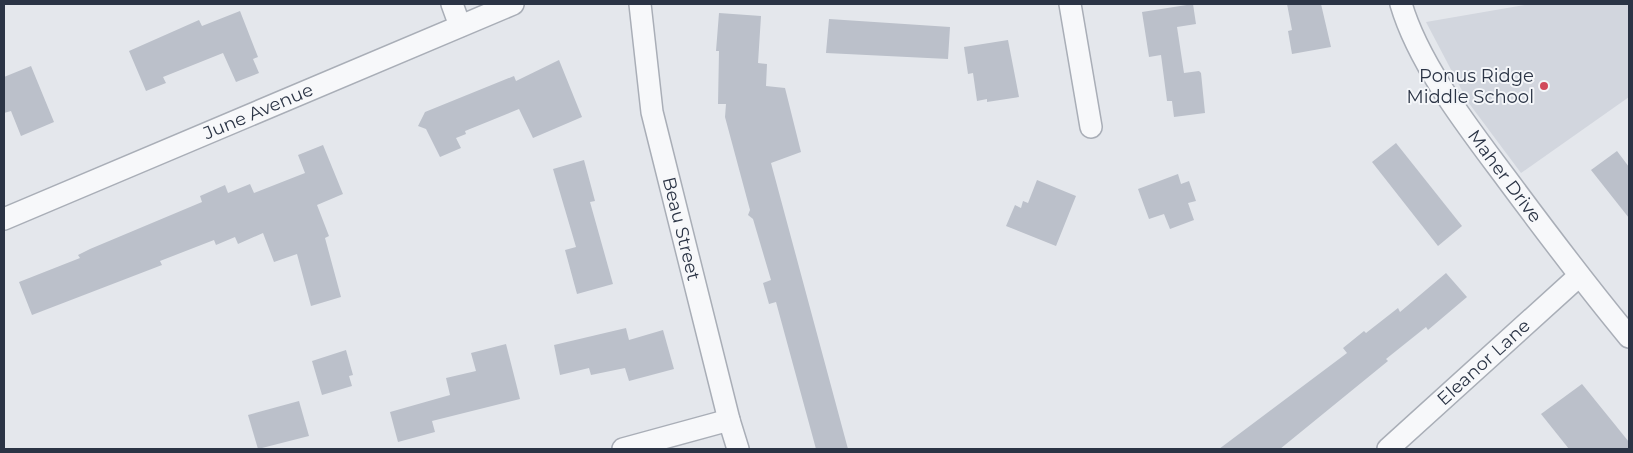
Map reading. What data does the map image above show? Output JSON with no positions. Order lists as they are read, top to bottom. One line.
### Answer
{"streets":{"street":["June Avenue","Maher Drive","Beau Street","Eleanor Lane"]},"crossings":[["Maher Drive","Eleanor Lane"]],"places":["Ponus Ridge Middle School"]}
